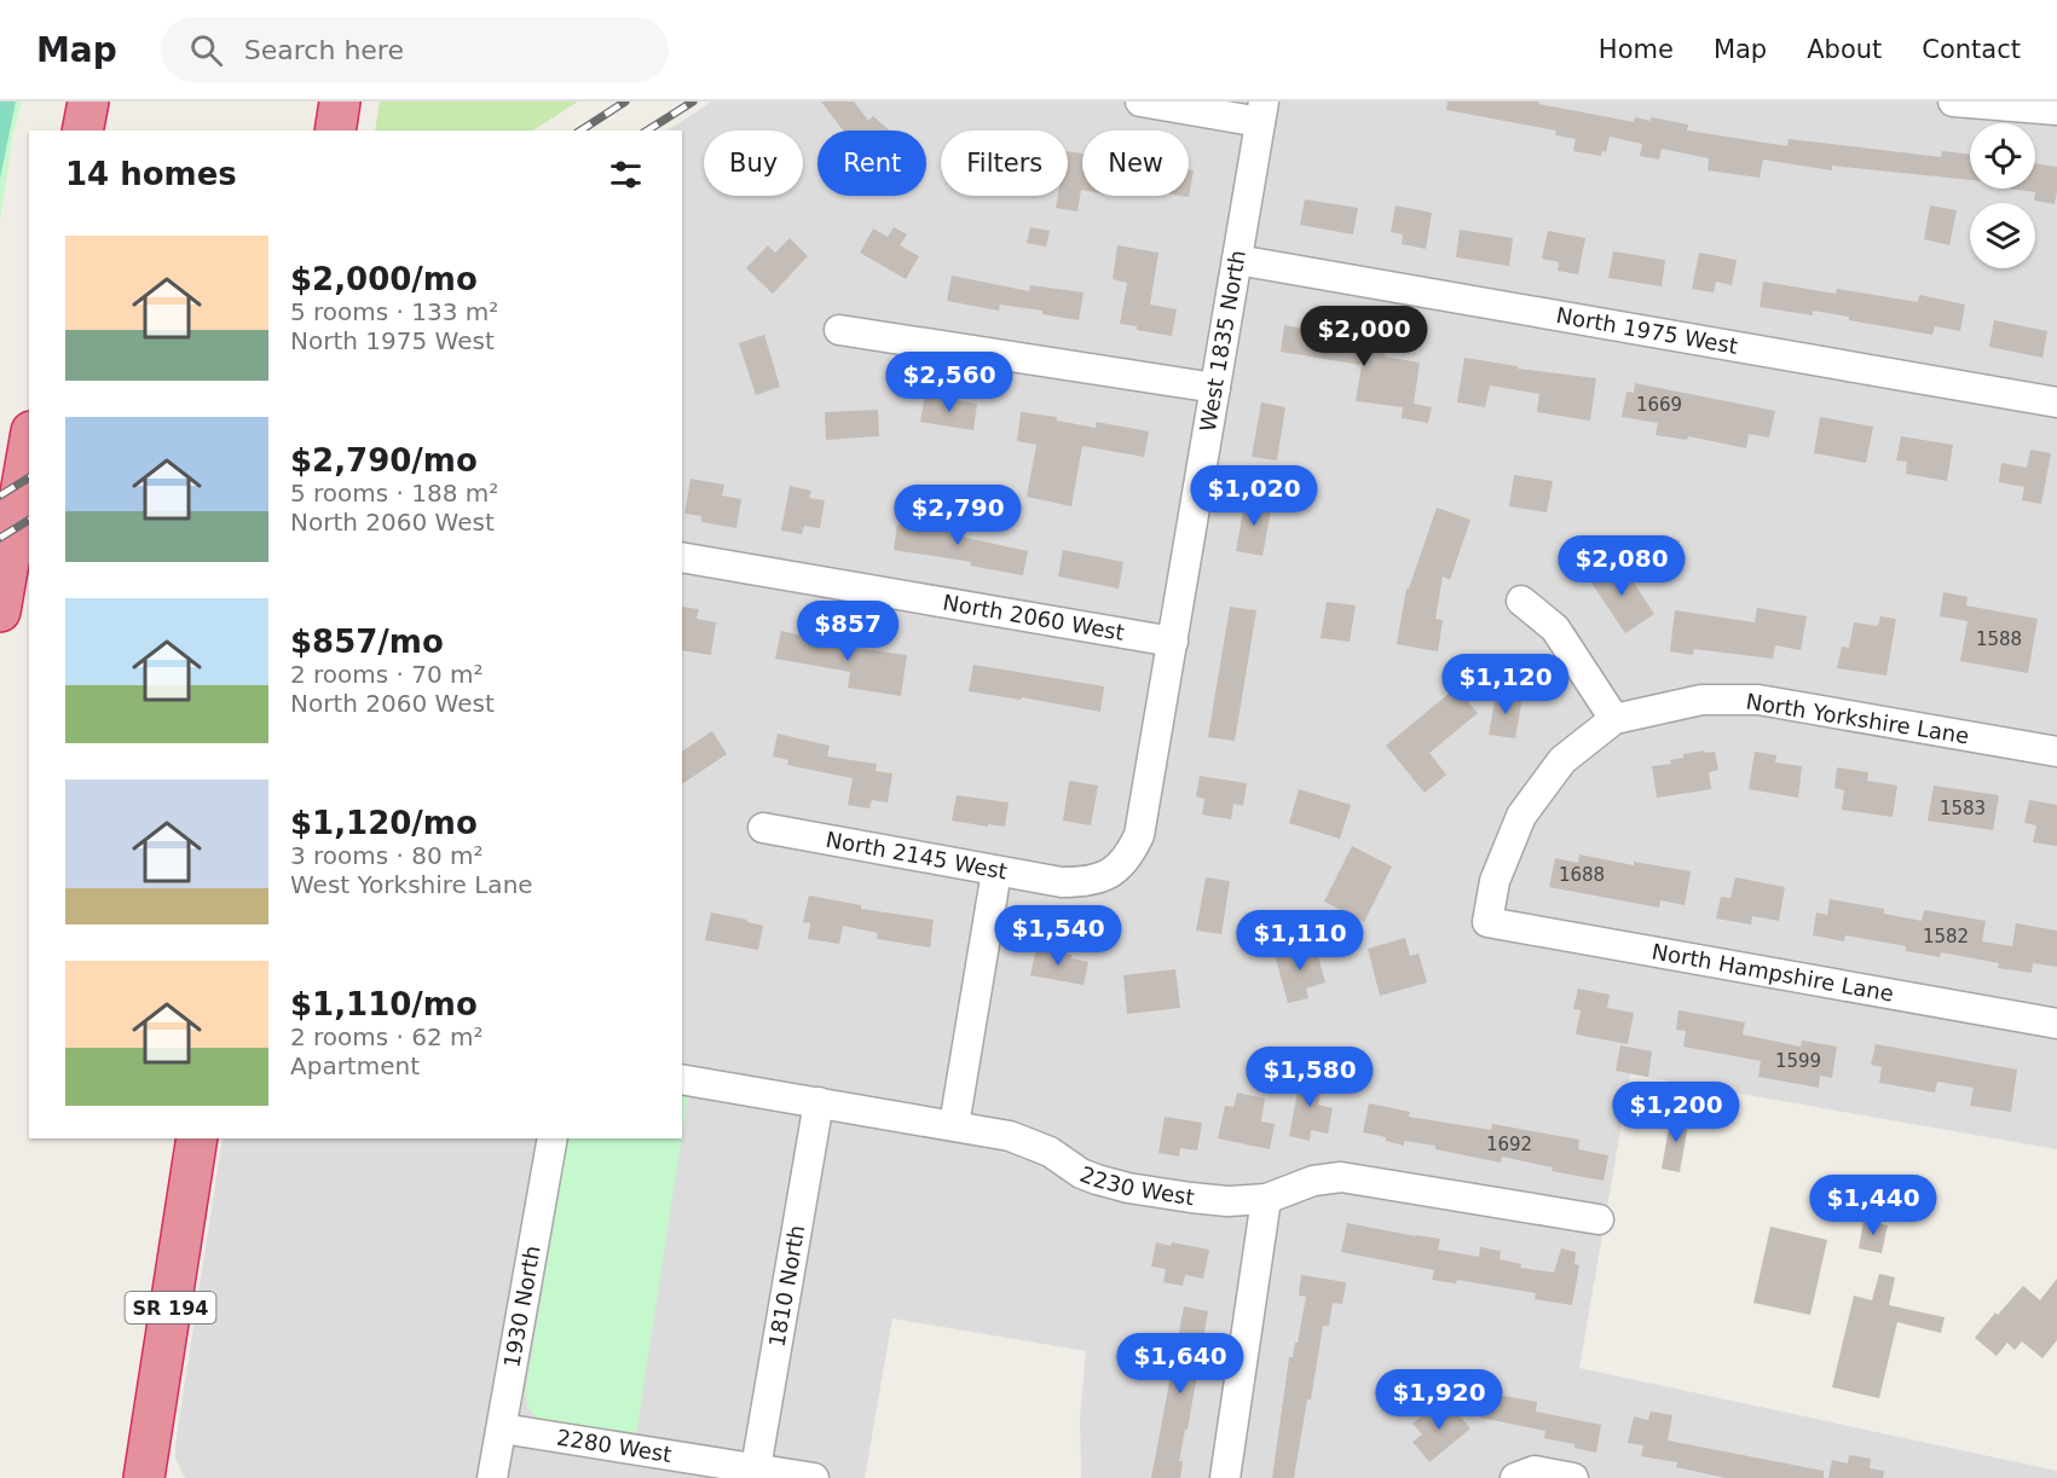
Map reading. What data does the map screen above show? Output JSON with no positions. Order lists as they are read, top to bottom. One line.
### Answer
{"streets":{"highway":["SR 194"],"street":["North 1975 West","West 1835 North","North 2060 West","North Yorkshire Lane","North 2145 West","North Hampshire Lane","2230 West","1810 North","1930 North","2280 West"]},"crossings":[["North 1975 West","West 1835 North"],["West 1835 North","North 2060 West"],["West 1835 North","North 2145 West"],["North Yorkshire Lane","North Hampshire Lane"],["2230 West","1810 North"],["1810 North","2280 West"],["1930 North","2280 West"]],"house_numbers":["1669","1588","1583","1688","1582","1599","1692"],"page":{"header":"Map","search":"Search here","nav":["Home","Map","About","Contact"],"chip":["Buy","Rent","Filters","New"],"heading":"14 homes","list":[{"name":"$2,000/mo","note":"5 rooms · 133 m² · North 1975 West"},{"name":"$2,790/mo","note":"5 rooms · 188 m² · North 2060 West"},{"name":"$857/mo","note":"2 rooms · 70 m² · North 2060 West"},{"name":"$1,120/mo","note":"3 rooms · 80 m² · West Yorkshire Lane"},{"name":"$1,110/mo","note":"2 rooms · 62 m² · Apartment"}],"price":["$2,000","$2,560","$1,020","$2,790","$2,080","$857","$1,120","$1,540","$1,110","$1,580","$1,200","$1,440","$1,640","$1,920"]}}
